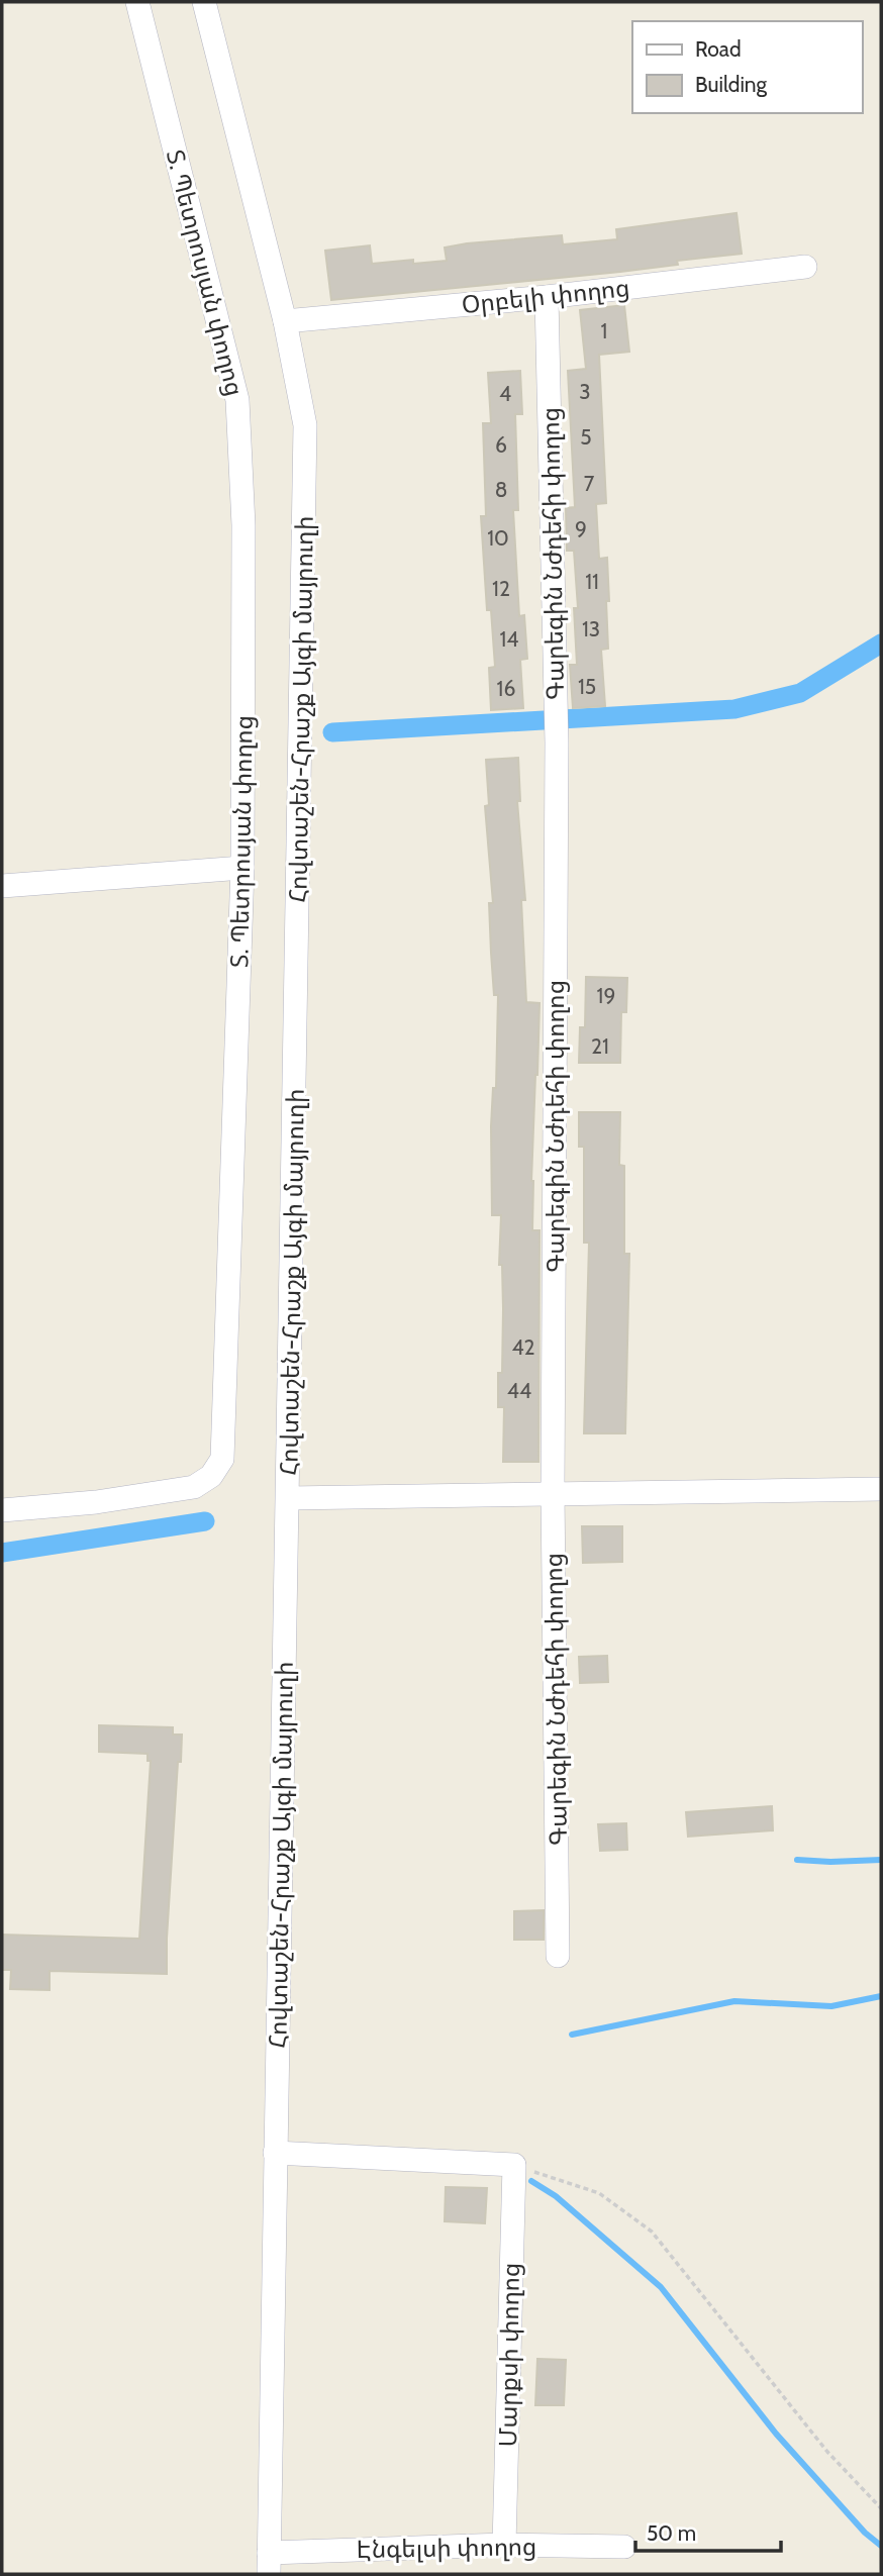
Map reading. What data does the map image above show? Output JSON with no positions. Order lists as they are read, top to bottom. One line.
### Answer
{"streets":{"street":["Տ. Պետրոսյան փողոց","Օրբելի փողոց","Գարեգին Նժդեհի փողոց","Հովտաշեն-Հրաշք Այգի մայրուղի","Մարքսի փողոց","Էնգելսի փողոց"]},"crossings":[["Օրբելի փողոց","Գարեգին Նժդեհի փողոց"],["Օրբելի փողոց","Հովտաշեն-Հրաշք Այգի մայրուղի"],["Հովտաշեն-Հրաշք Այգի մայրուղի","Էնգելսի փողոց"],["Մարքսի փողոց","Էնգելսի փողոց"]],"house_numbers":["1","3","4","5","6","7","8","9","10","11","12","13","14","15","16","19","21","42","44"],"legend":["Road","Building"],"scale_bar":"50 m"}
